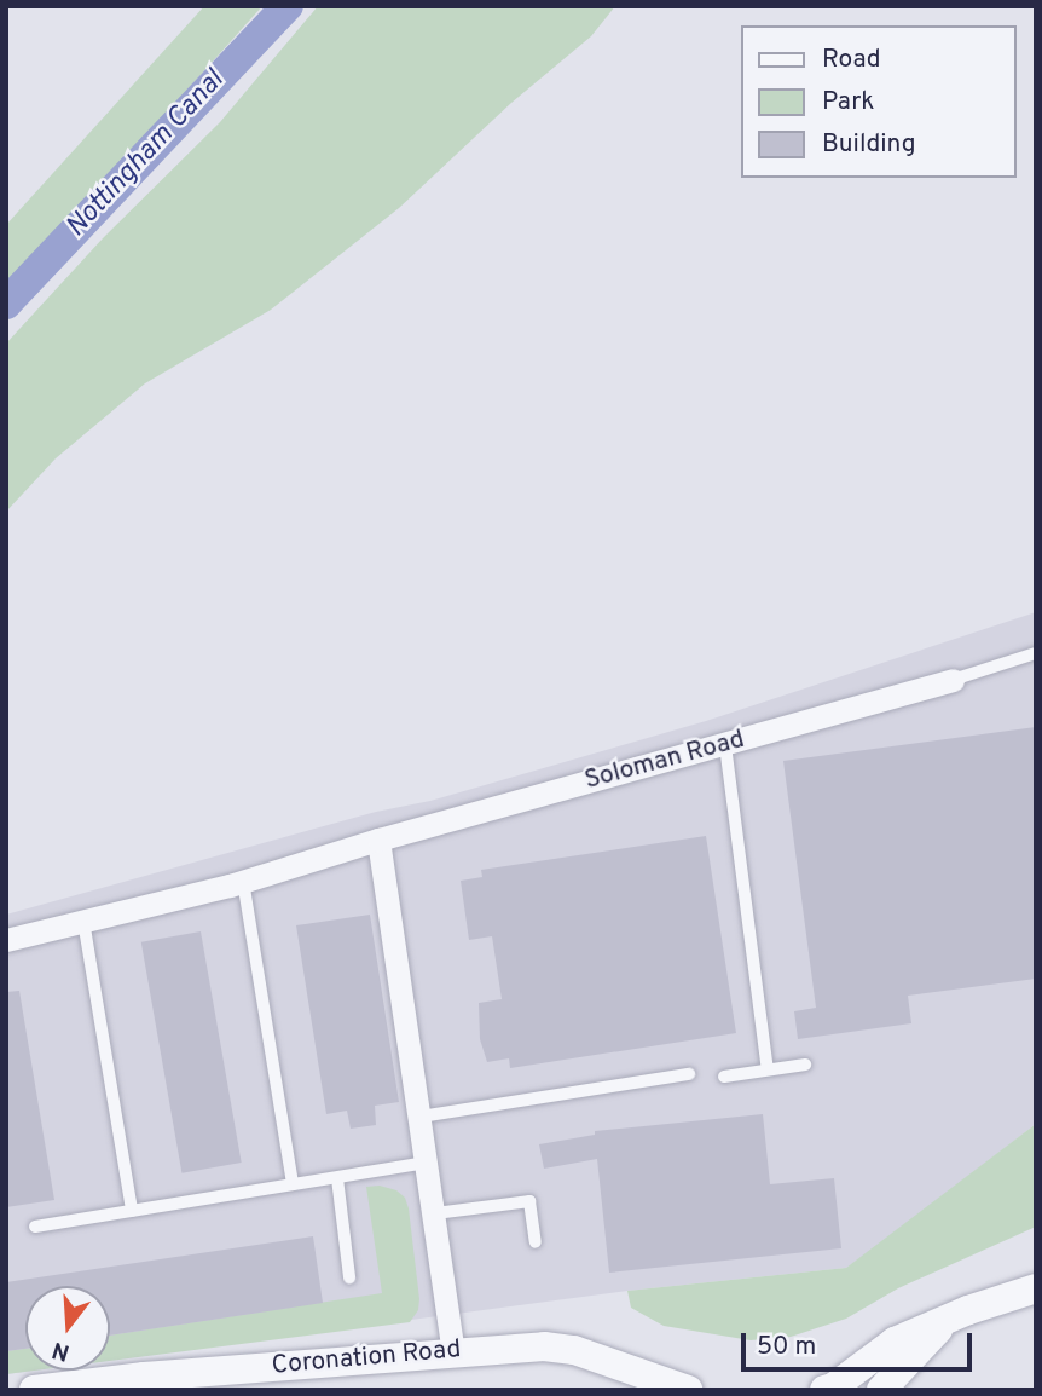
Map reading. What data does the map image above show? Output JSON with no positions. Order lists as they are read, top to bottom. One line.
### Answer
{"streets":{"street":["Soloman Road","Coronation Road"]},"water":["Nottingham Canal"],"legend":["Road","Park","Building"],"scale_bar":"50 m","north":"bottom"}
